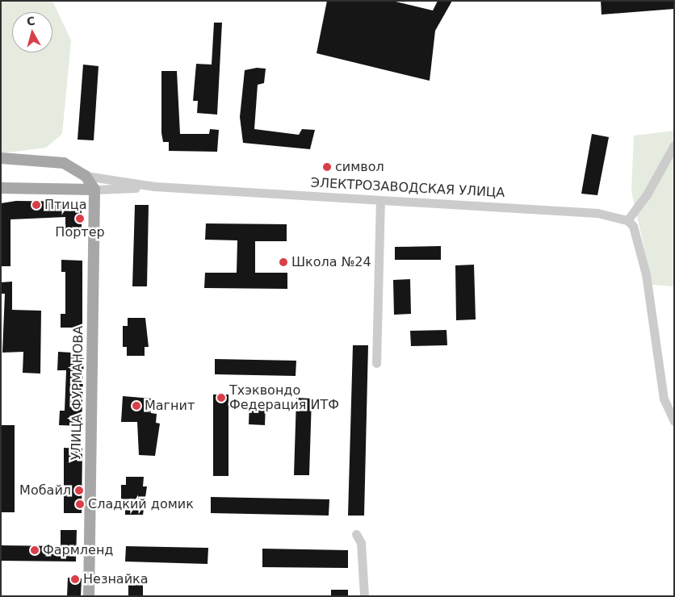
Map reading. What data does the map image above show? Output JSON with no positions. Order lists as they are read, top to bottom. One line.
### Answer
{"streets":{"main road":["ЭЛЕКТРОЗАВОДСКАЯ УЛИЦА","УЛИЦА ФУРМАНОВА"]},"crossings":[["ЭЛЕКТРОЗАВОДСКАЯ УЛИЦА","УЛИЦА ФУРМАНОВА"]],"places":["символ","Птица","Портер","Школа №24","Тхэквондо Федерация ИТФ","Магнит","Мобайл","Сладкий домик","Фармленд","Незнайка"],"north":"top"}
